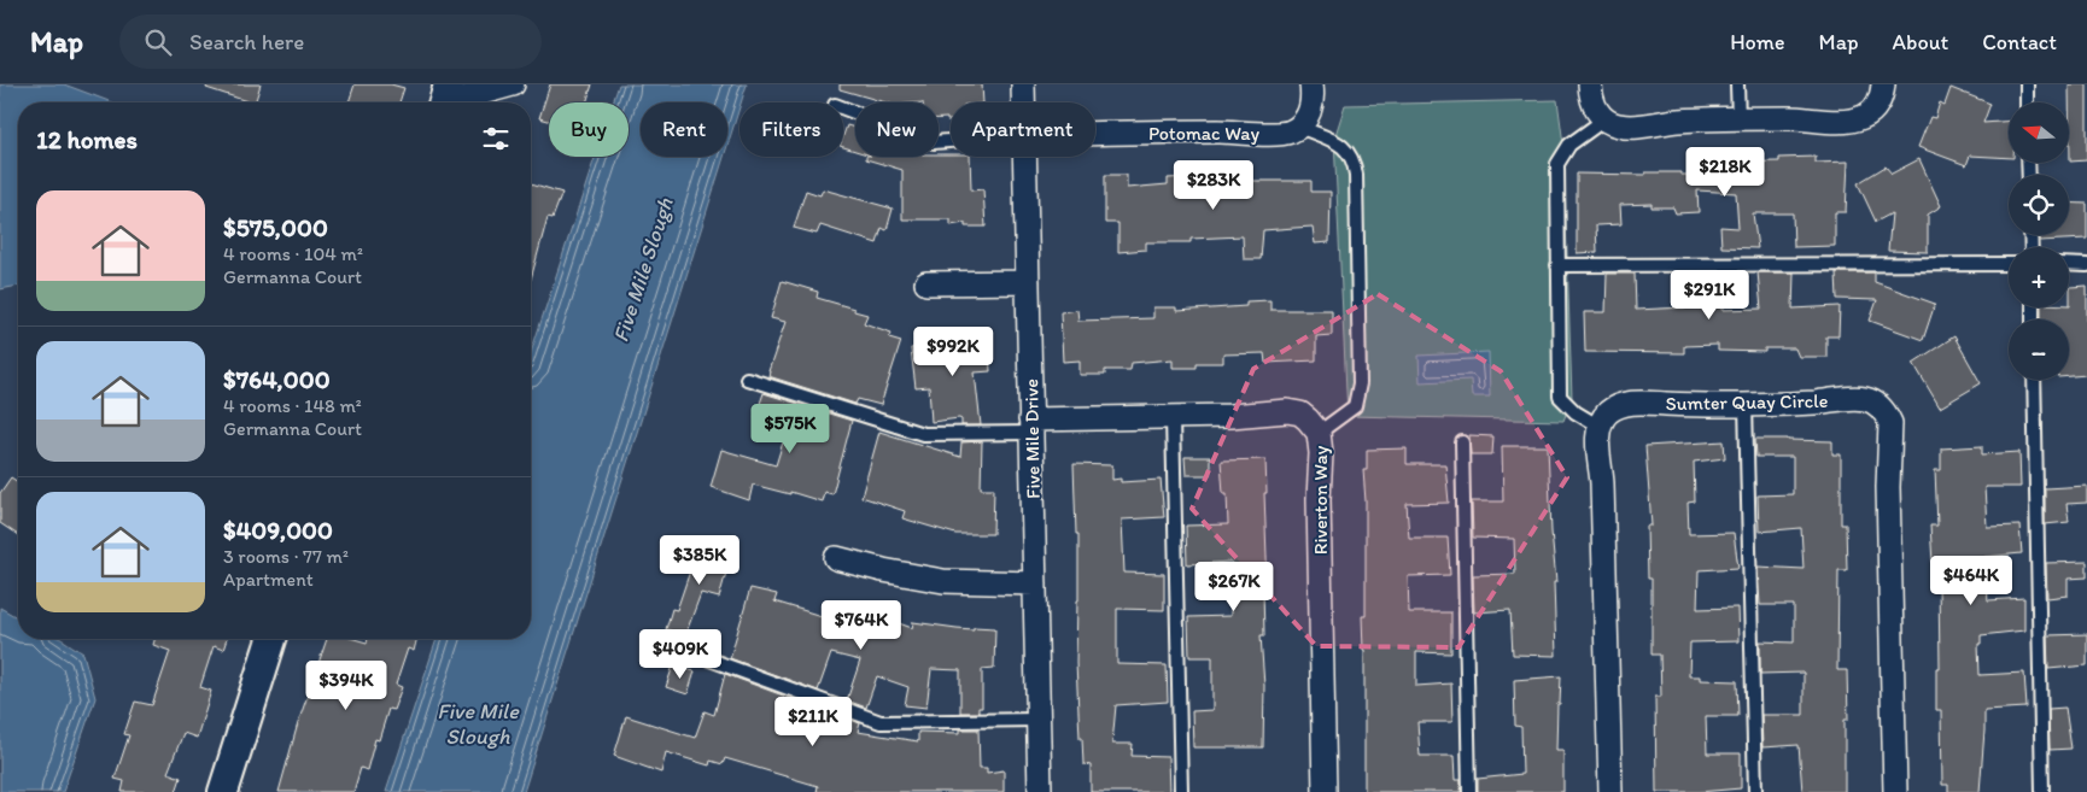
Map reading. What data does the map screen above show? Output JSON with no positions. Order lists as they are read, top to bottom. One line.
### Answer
{"streets":{"street":["Potomac Way","Sumter Quay Circle","Five Mile Drive","Riverton Way"]},"crossings":[["Five Mile Drive","Riverton Way"]],"water":["Five Mile Slough"],"north":"left","page":{"header":"Map","search":"Search here","nav":["Home","Map","About","Contact"],"map_buttons":["+","−"],"chip":["Buy","Rent","Filters","New","Apartment"],"heading":"12 homes","price":["$218K","$283K","$291K","$992K","$575K","$385K","$464K","$267K","$764K","$409K","$394K","$211K"],"list":[{"name":"$575,000","note":"4 rooms · 104 m² · Germanna Court"},{"name":"$764,000","note":"4 rooms · 148 m² · Germanna Court"},{"name":"$409,000","note":"3 rooms · 77 m² · Apartment"}]}}
